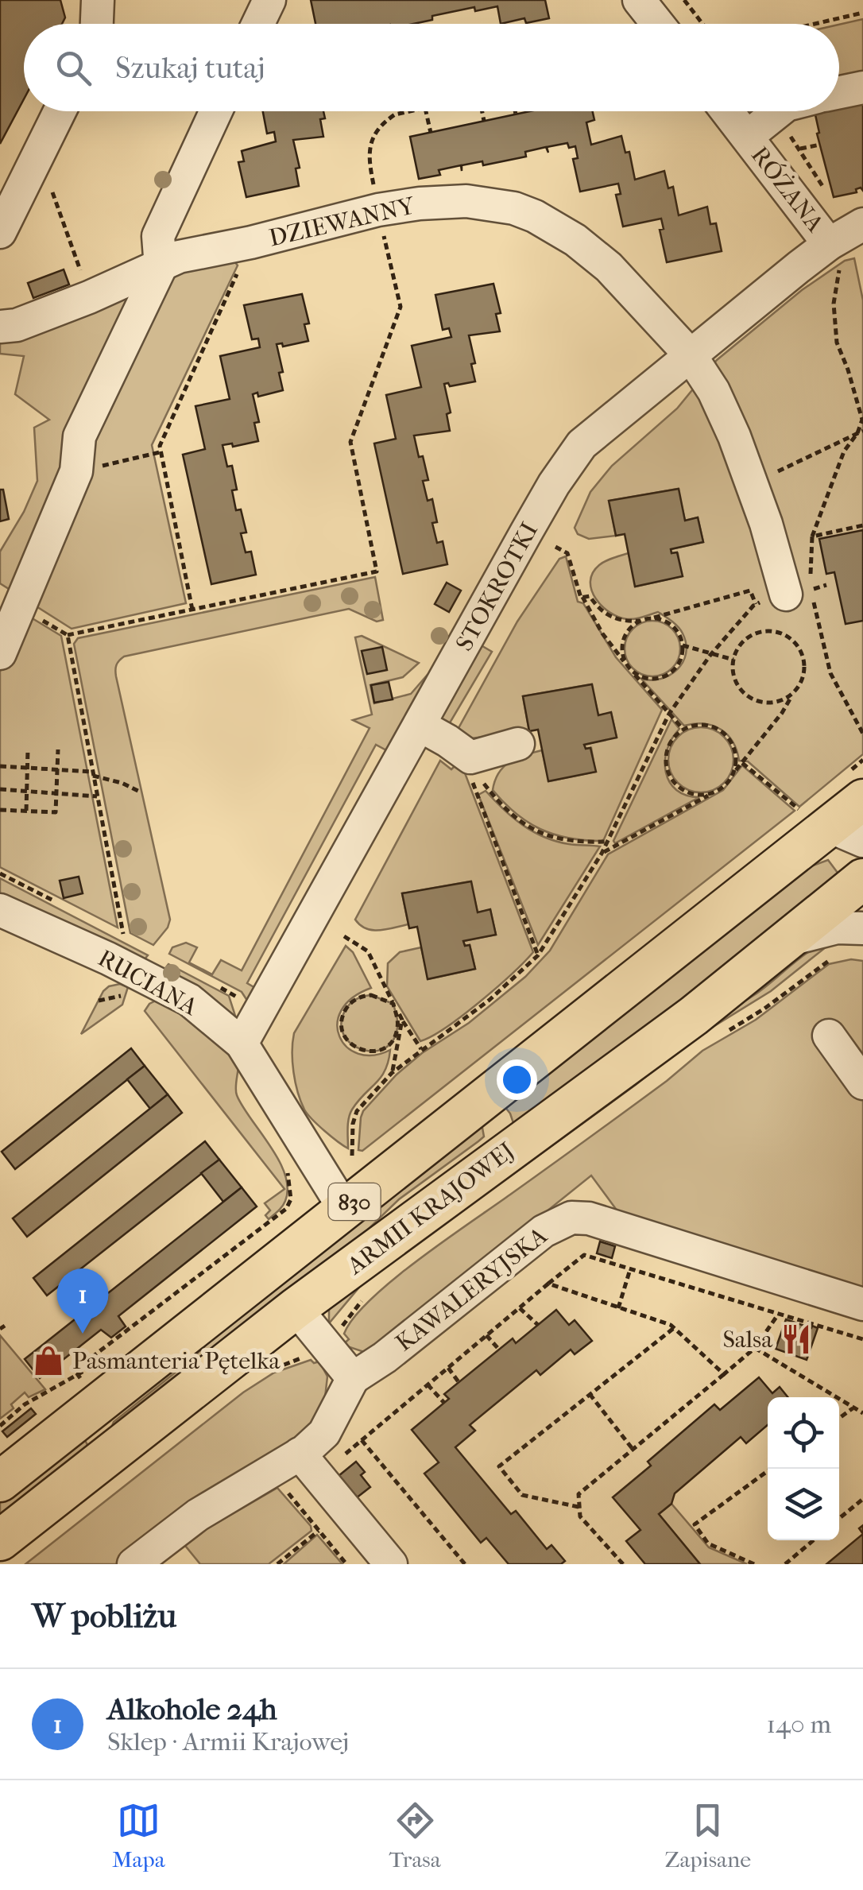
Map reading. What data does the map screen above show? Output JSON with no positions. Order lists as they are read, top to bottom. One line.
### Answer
{"streets":{"main road":["830","ARMII KRAJOWEJ"],"street":["RÓŻANA","DZIEWANNY","STOKROTKI","RUCIANA","KAWALERYJSKA"]},"crossings":[["RÓŻANA","STOKROTKI"],["DZIEWANNY","STOKROTKI"],["STOKROTKI","RUCIANA"],["RUCIANA","830"]],"places":{"restaurant":["Salsa"],"shop":["Pasmanteria Pętelka"]},"page":{"search":"Szukaj tutaj","pins":"1","heading":"W pobliżu","list":[{"mark":"1","name":"Alkohole 24h","note":"Sklep · Armii Krajowej","value":"140 m"}],"nav":["Mapa","Trasa","Zapisane"]}}
